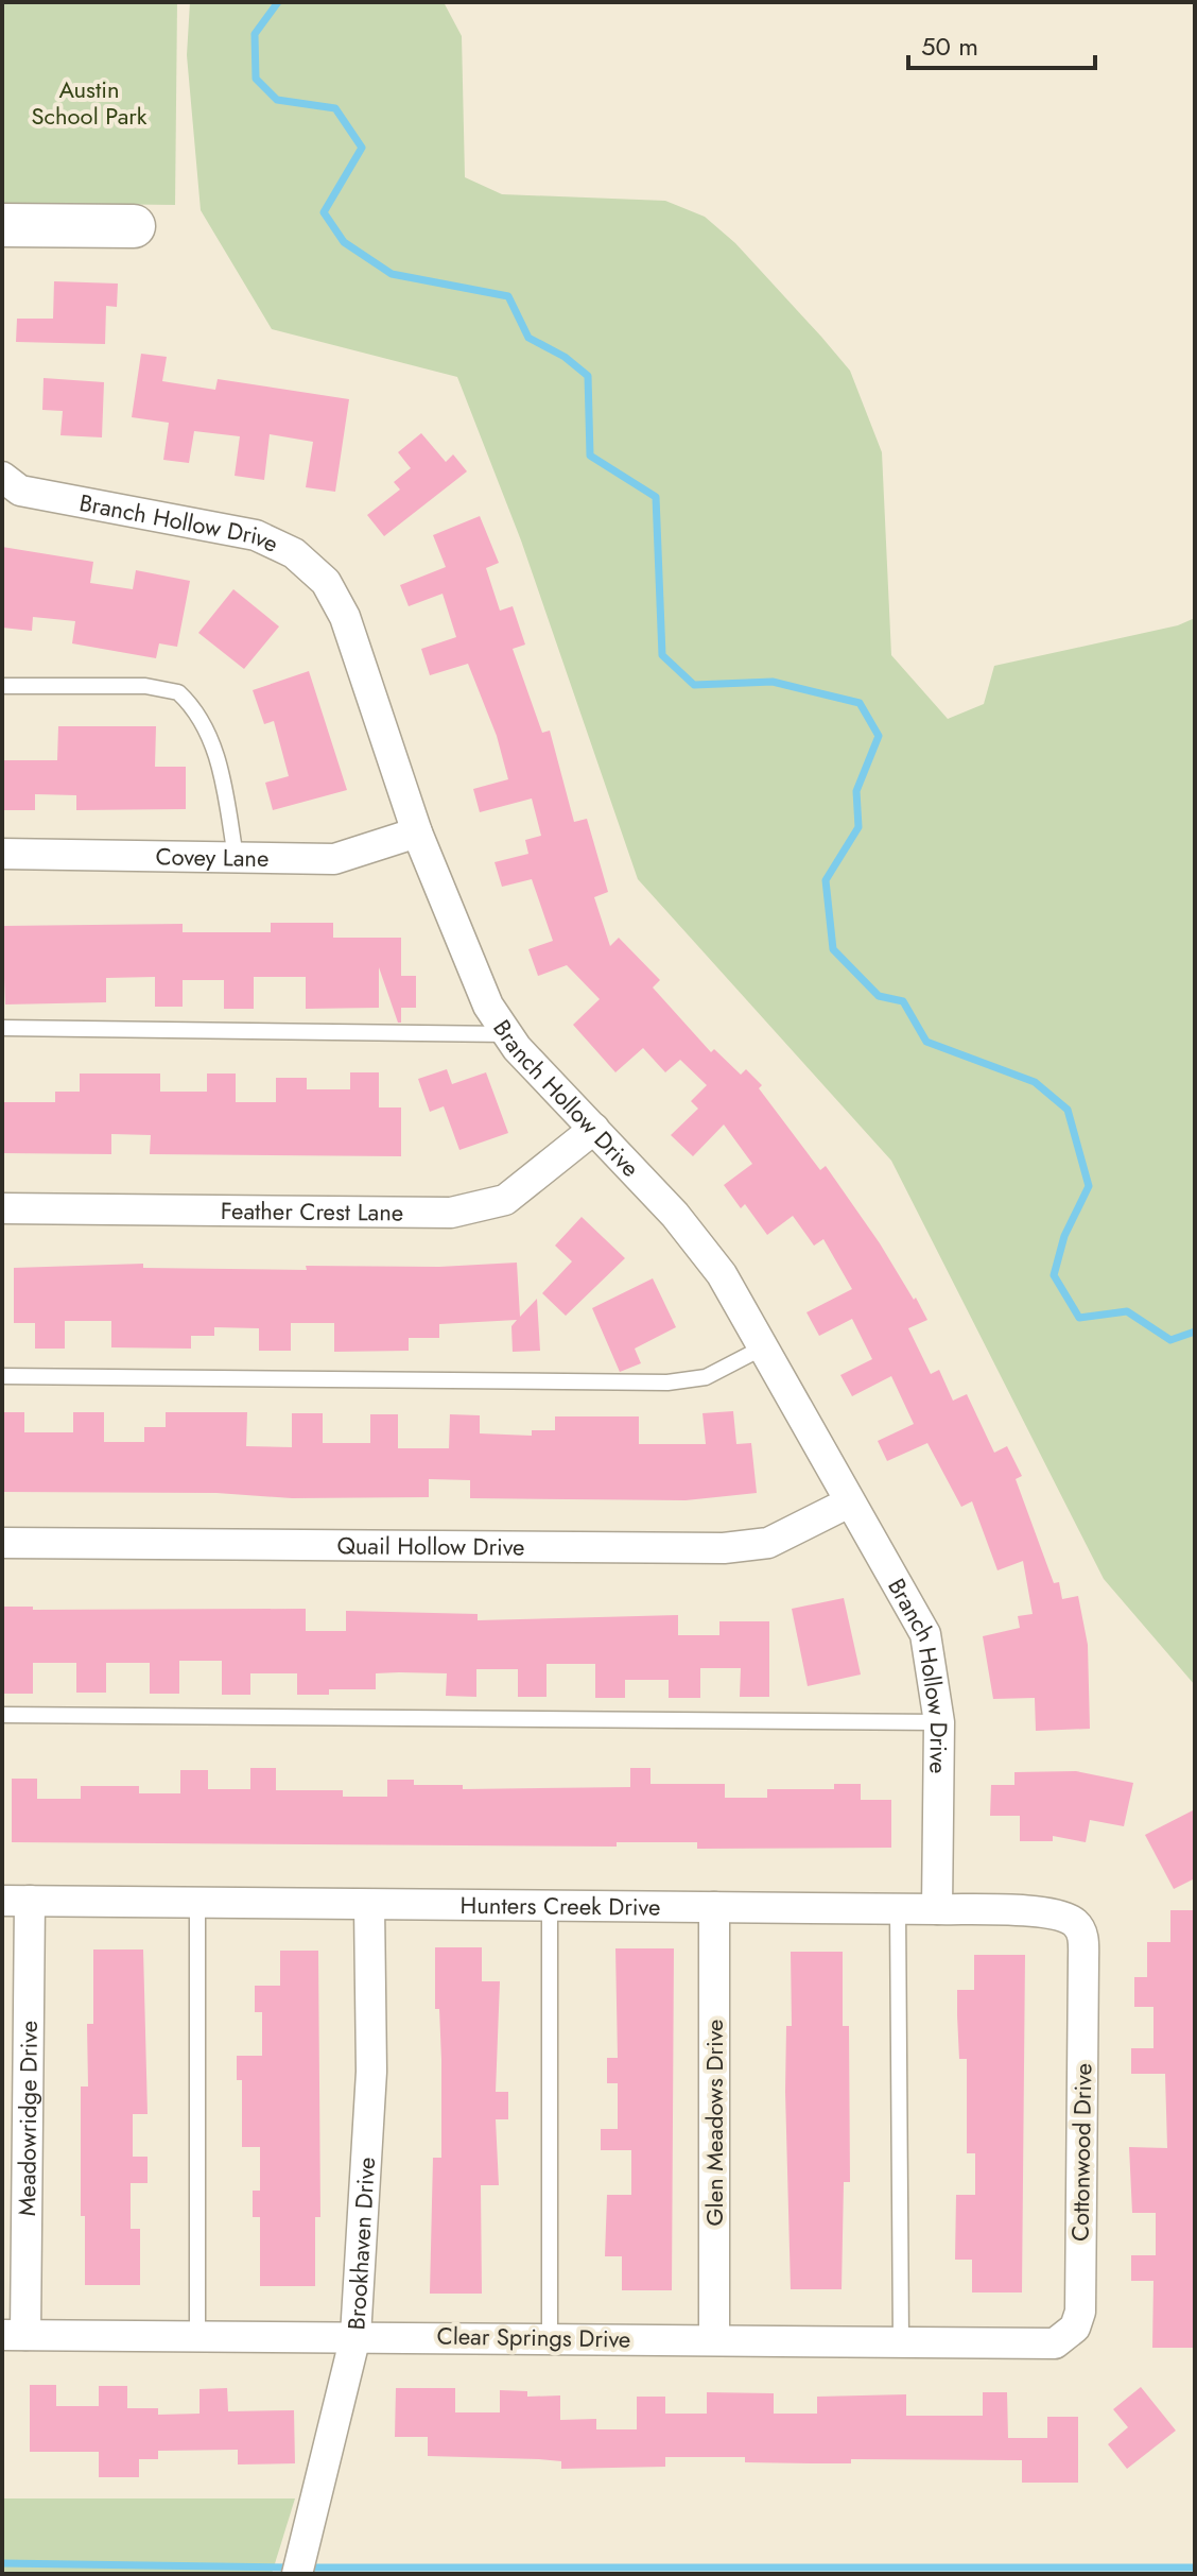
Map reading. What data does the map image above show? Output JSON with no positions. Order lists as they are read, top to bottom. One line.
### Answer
{"streets":{"street":["Branch Hollow Drive","Covey Lane","Feather Crest Lane","Quail Hollow Drive","Hunters Creek Drive","Meadowridge Drive","Glen Meadows Drive","Cottonwood Drive","Brookhaven Drive","Clear Springs Drive"]},"crossings":[["Branch Hollow Drive","Covey Lane"],["Branch Hollow Drive","Feather Crest Lane"],["Branch Hollow Drive","Quail Hollow Drive"],["Branch Hollow Drive","Hunters Creek Drive"],["Hunters Creek Drive","Meadowridge Drive"],["Hunters Creek Drive","Glen Meadows Drive"],["Hunters Creek Drive","Cottonwood Drive"],["Hunters Creek Drive","Brookhaven Drive"],["Meadowridge Drive","Clear Springs Drive"],["Glen Meadows Drive","Clear Springs Drive"],["Cottonwood Drive","Clear Springs Drive"],["Brookhaven Drive","Clear Springs Drive"]],"parks":["Austin School Park"],"scale_bar":"50 m"}
